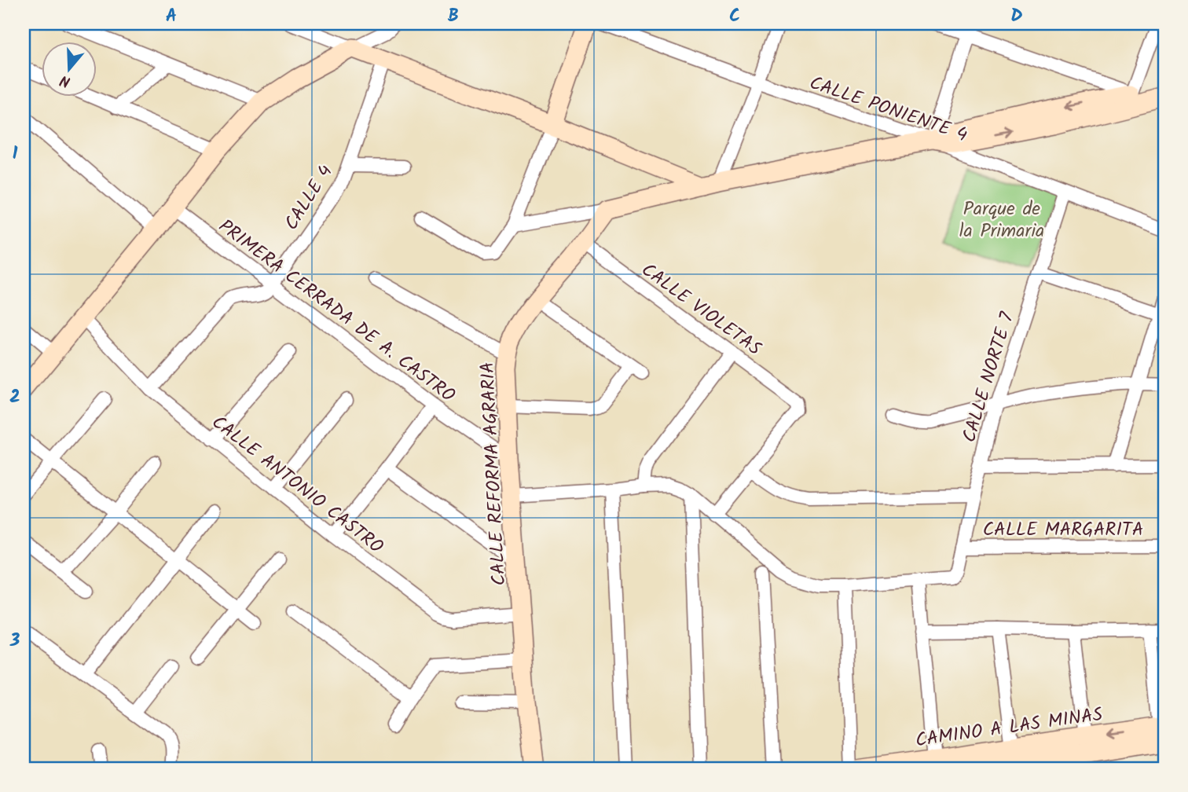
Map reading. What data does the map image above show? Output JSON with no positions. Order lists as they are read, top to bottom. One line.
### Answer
{"streets":{"main road":["CALLE REFORMA AGRARIA","CAMINO A LAS MINAS"],"street":["CALLE PONIENTE 4","CALLE 4","CALLE VIOLETAS","PRIMERA CERRADA DE A. CASTRO","CALLE NORTE 7","CALLE ANTONIO CASTRO","CALLE MARGARITA"]},"crossings":[["CALLE PONIENTE 4","CALLE NORTE 7"],["CALLE 4","PRIMERA CERRADA DE A. CASTRO"],["CALLE VIOLETAS","CALLE REFORMA AGRARIA"],["PRIMERA CERRADA DE A. CASTRO","CALLE REFORMA AGRARIA"],["CALLE NORTE 7","CALLE MARGARITA"],["CALLE REFORMA AGRARIA","CALLE ANTONIO CASTRO"]],"parks":["Parque de la Primaria"],"north":"bottom","grid":{"columns":["A","B","C","D"],"rows":["1","2","3"]}}
